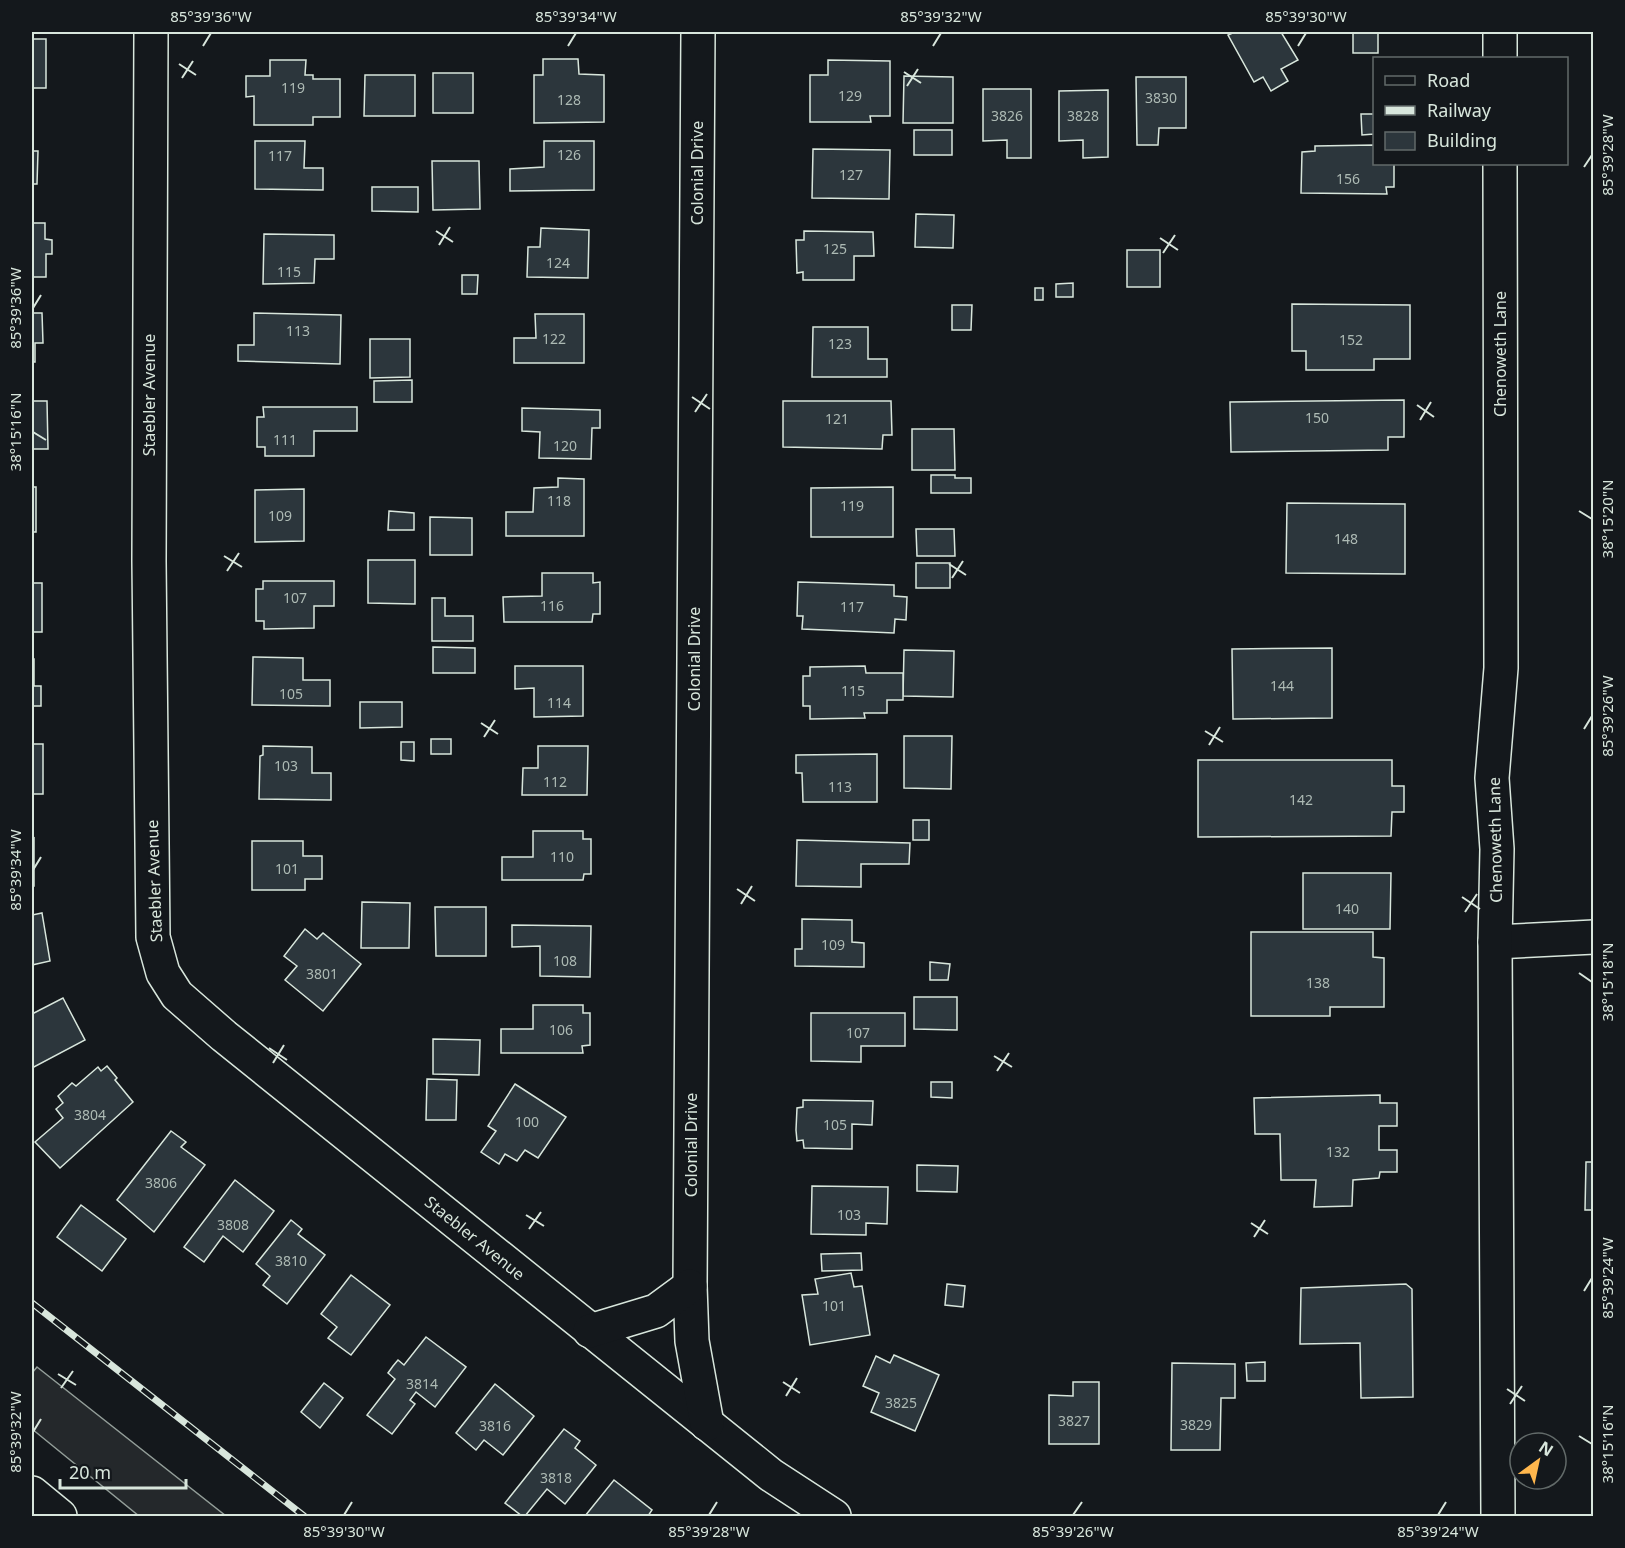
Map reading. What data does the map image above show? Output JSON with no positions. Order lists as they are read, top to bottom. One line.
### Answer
{"streets":{"street":["Colonial Drive","Chenoweth Lane","Staebler Avenue"]},"crossings":[["Colonial Drive","Staebler Avenue"]],"house_numbers":["119","129","3830","128","3826","3828","126","117","127","156","125","124","115","113","122","152","123","150","121","111","120","118","119","109","148","107","116","117","144","115","105","114","103","112","113","142","110","101","140","109","108","3801","138","106","107","3804","100","105","132","3806","103","3808","3810","101","3814","3825","3827","3829","3816","3818"],"legend":["Road","Railway","Building"],"scale_bar":"20 m","north":"top right","coordinates":["85°39'36\"W","85°39'34\"W","85°39'32\"W","85°39'30\"W","85°39'28\"W","38°15'16\"N","38°15'20\"N","85°39'26\"W","38°15'18\"N","85°39'24\"W"]}
